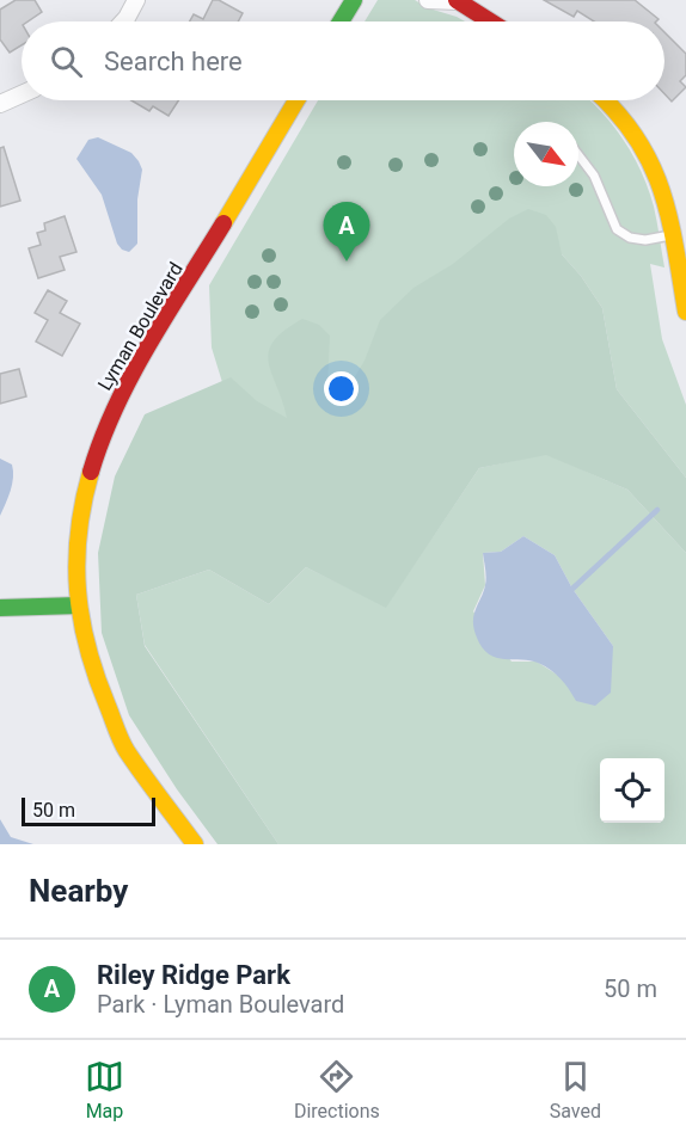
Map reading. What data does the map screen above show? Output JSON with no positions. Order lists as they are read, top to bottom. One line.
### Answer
{"streets":{"street":["Lyman Boulevard"]},"scale_bar":"50 m","north":"bottom right","page":{"search":"Search here","pins":"A","scale":"50 m","heading":"Nearby","list":[{"mark":"A","name":"Riley Ridge Park","note":"Park · Lyman Boulevard","value":"50 m"}],"nav":["Map","Directions","Saved"]}}
